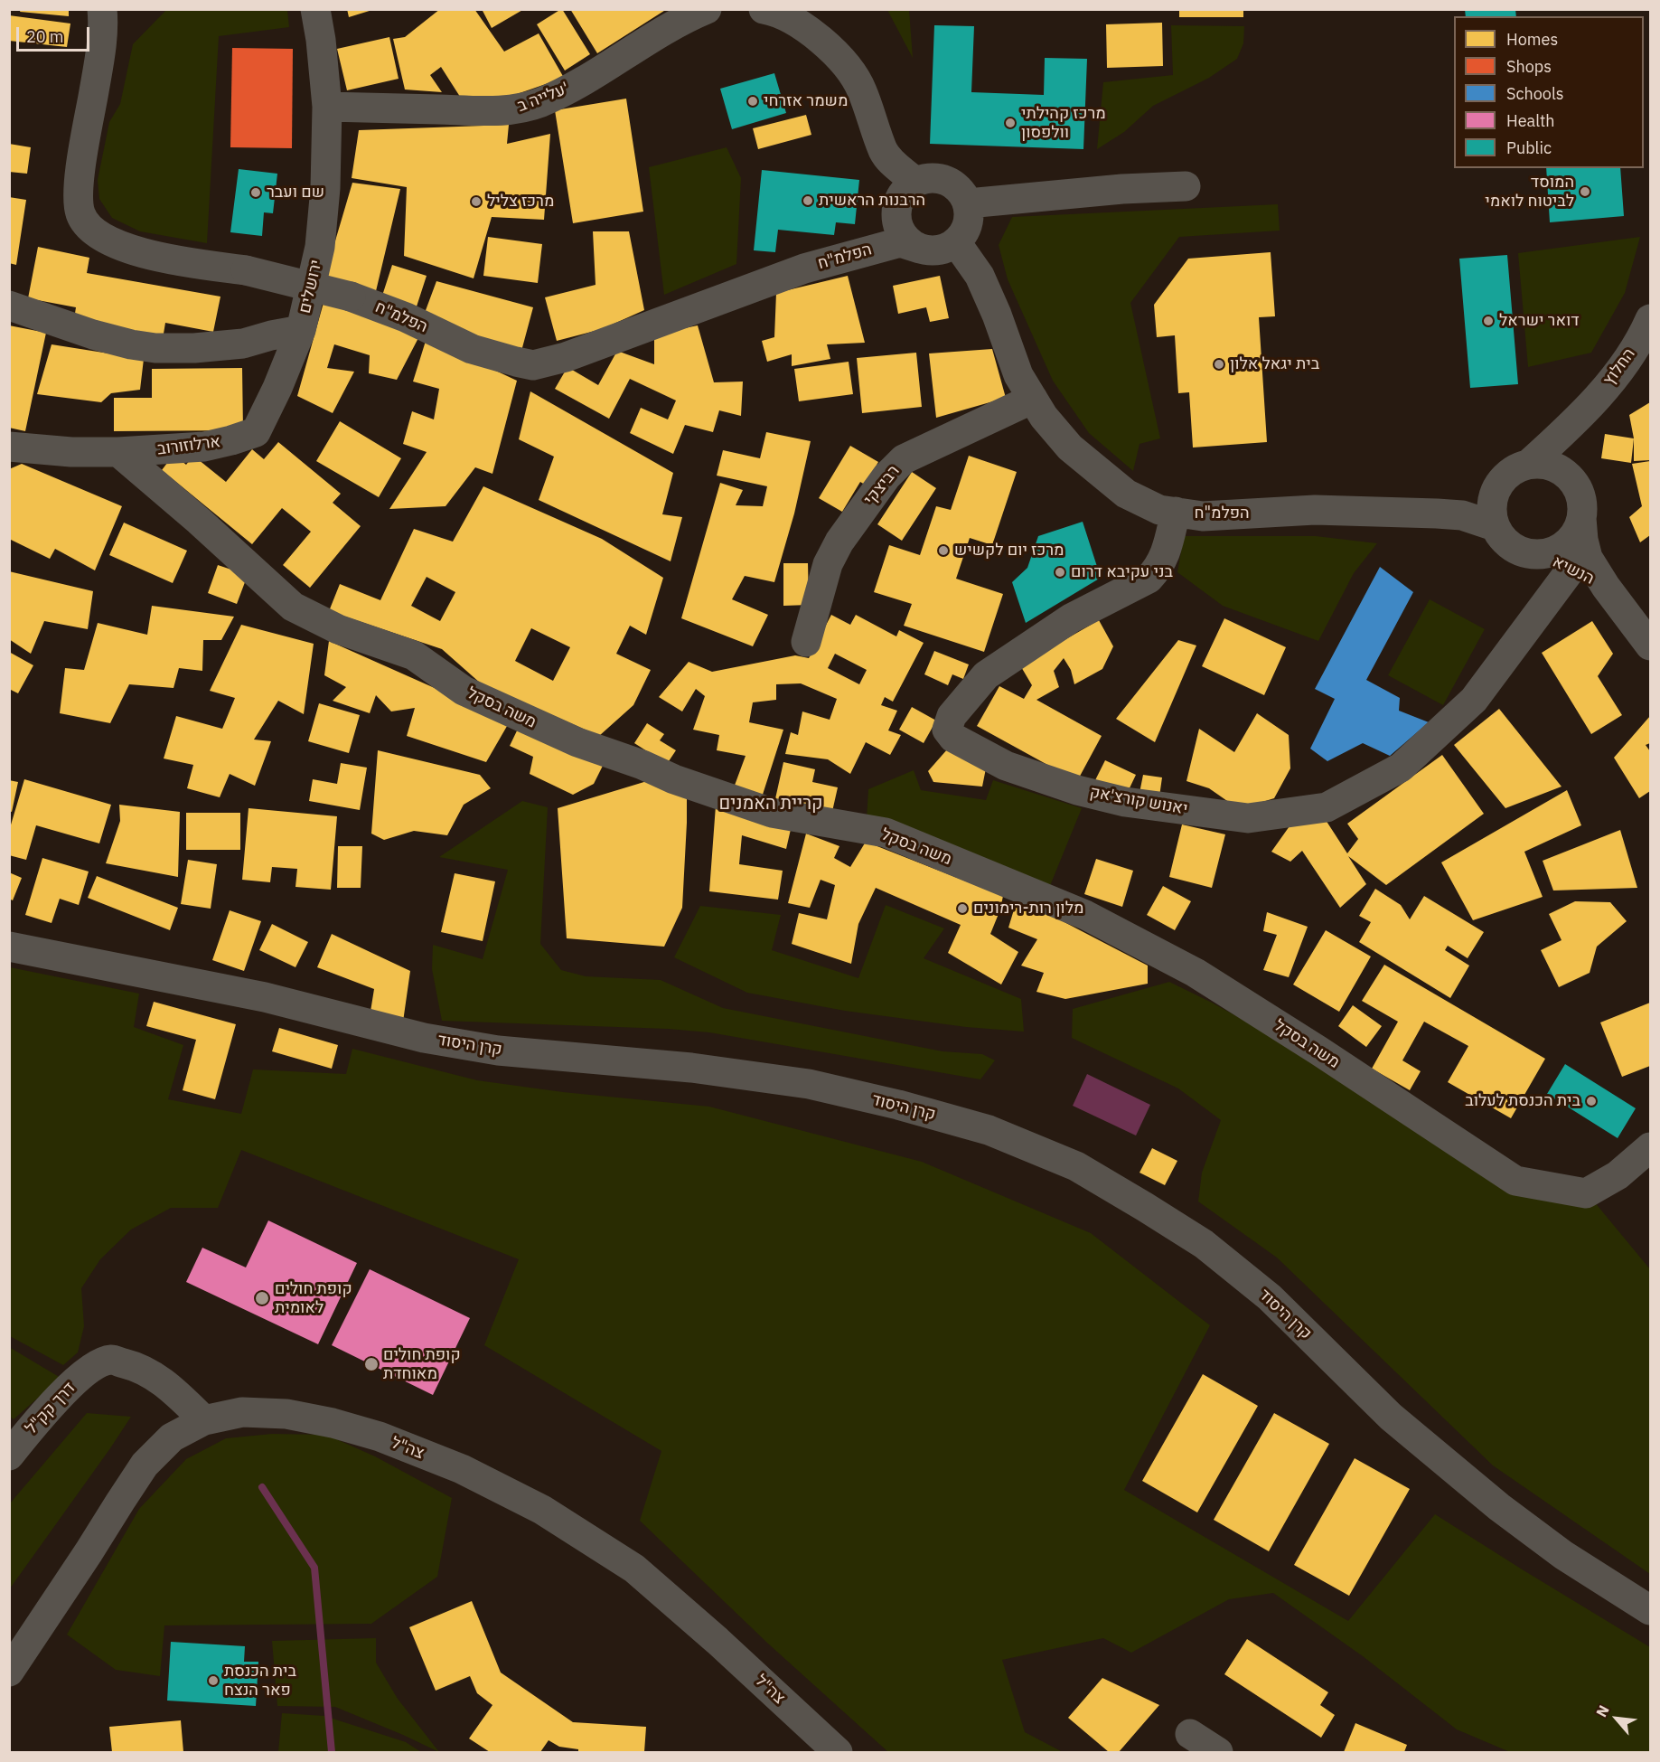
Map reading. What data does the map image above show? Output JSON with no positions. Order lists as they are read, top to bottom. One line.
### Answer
{"streets":{"street":["עלייה ב'","הפלמ\"ח","ירושלים","החלוץ","ארלוזורוב","רביצקי","הנשיא","משה בסקל","יאנוש קורצ'אק","קרן היסוד","דרך קק\"ל","צה\"ל"]},"crossings":[["עלייה ב'","ירושלים"],["הפלמ\"ח","החלוץ"],["הפלמ\"ח","רביצקי"],["הפלמ\"ח","הנשיא"],["הפלמ\"ח","יאנוש קורצ'אק"],["ירושלים","ארלוזורוב"],["החלוץ","הנשיא"],["ארלוזורוב","משה בסקל"],["הנשיא","יאנוש קורצ'אק"],["דרך קק\"ל","צה\"ל"]],"districts":["קריית האמנים"],"places":["משמר אזרחי","מרכז קהילתי וולפסון","המוסד לביטוח לואמי","שם ועבר","הרבנות הראשית","מרכז צליל","דואר ישראל","בית יגאל אלון","מרכז יום לקשיש","בני עקיבא דרום","מלון רות-רימונים","בית הכנסת לעלוב","קופת חולים לאומית","קופת חולים מאוחדת","בית הכנסת פאר הנצח"],"legend":["Homes","Shops","Schools","Health","Public"],"scale_bar":"20 m","north":"top left"}
